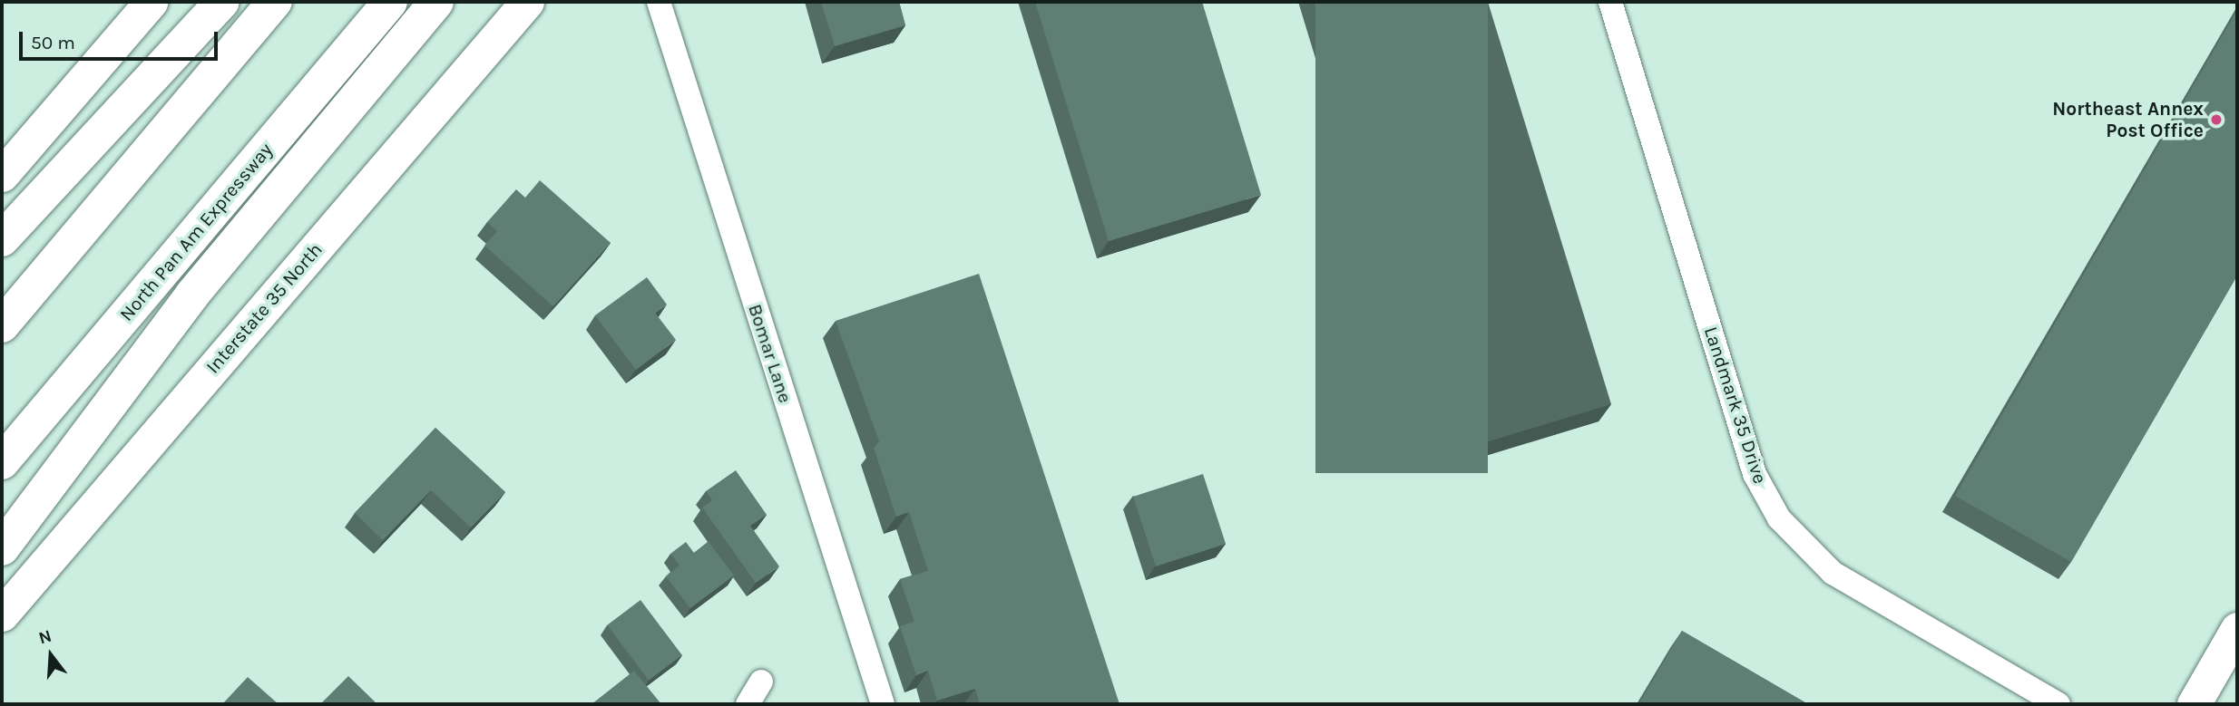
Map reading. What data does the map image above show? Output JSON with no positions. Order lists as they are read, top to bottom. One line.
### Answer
{"streets":{"highway":["North Pan Am Expressway"],"main road":["Interstate 35 North"],"street":["Bomar Lane","Landmark 35 Drive"]},"places":["Northeast Annex Post Office"],"scale_bar":"50 m","north":"top"}
